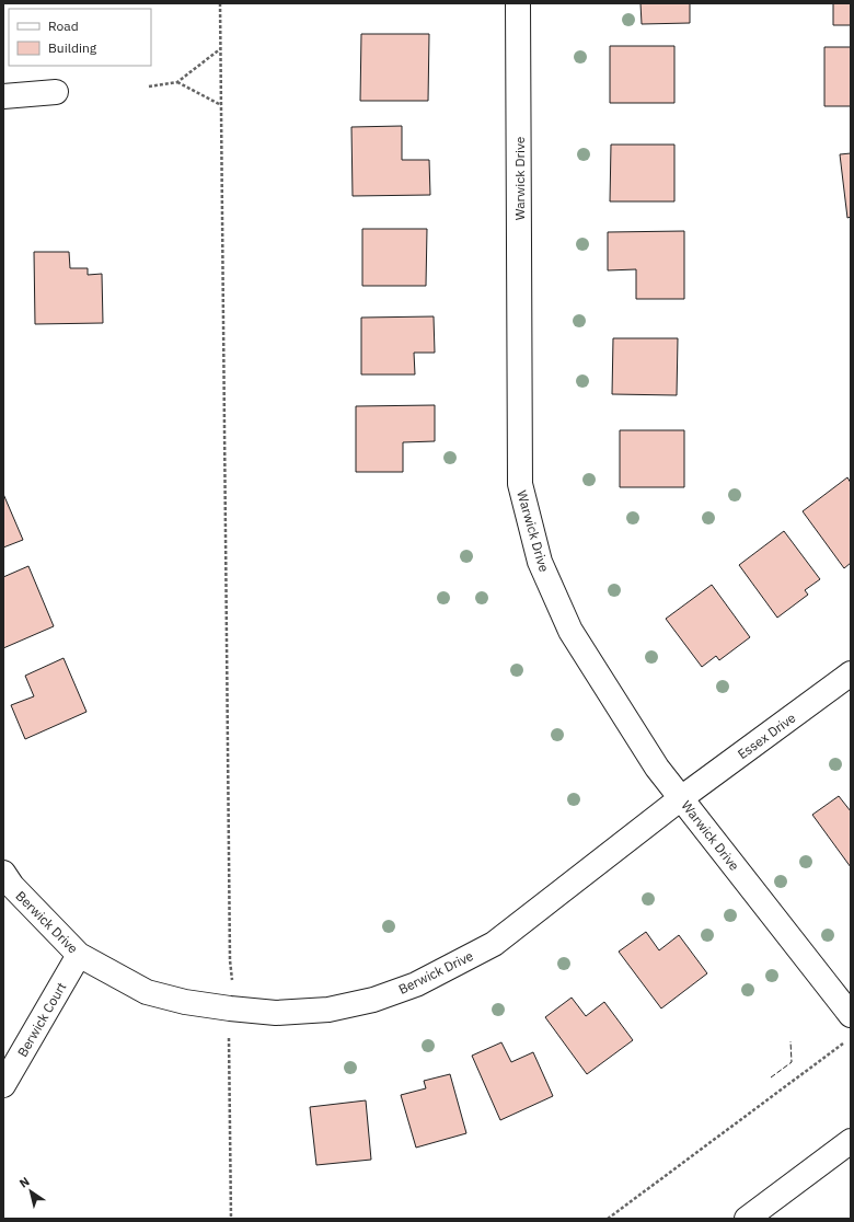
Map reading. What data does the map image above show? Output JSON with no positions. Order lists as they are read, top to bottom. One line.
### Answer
{"streets":{"street":["Warwick Drive","Essex Drive","Berwick Drive","Berwick Court"]},"crossings":[["Warwick Drive","Essex Drive"],["Warwick Drive","Berwick Drive"],["Essex Drive","Berwick Drive"],["Berwick Drive","Berwick Court"]],"legend":["Road","Building"],"north":"top left"}
